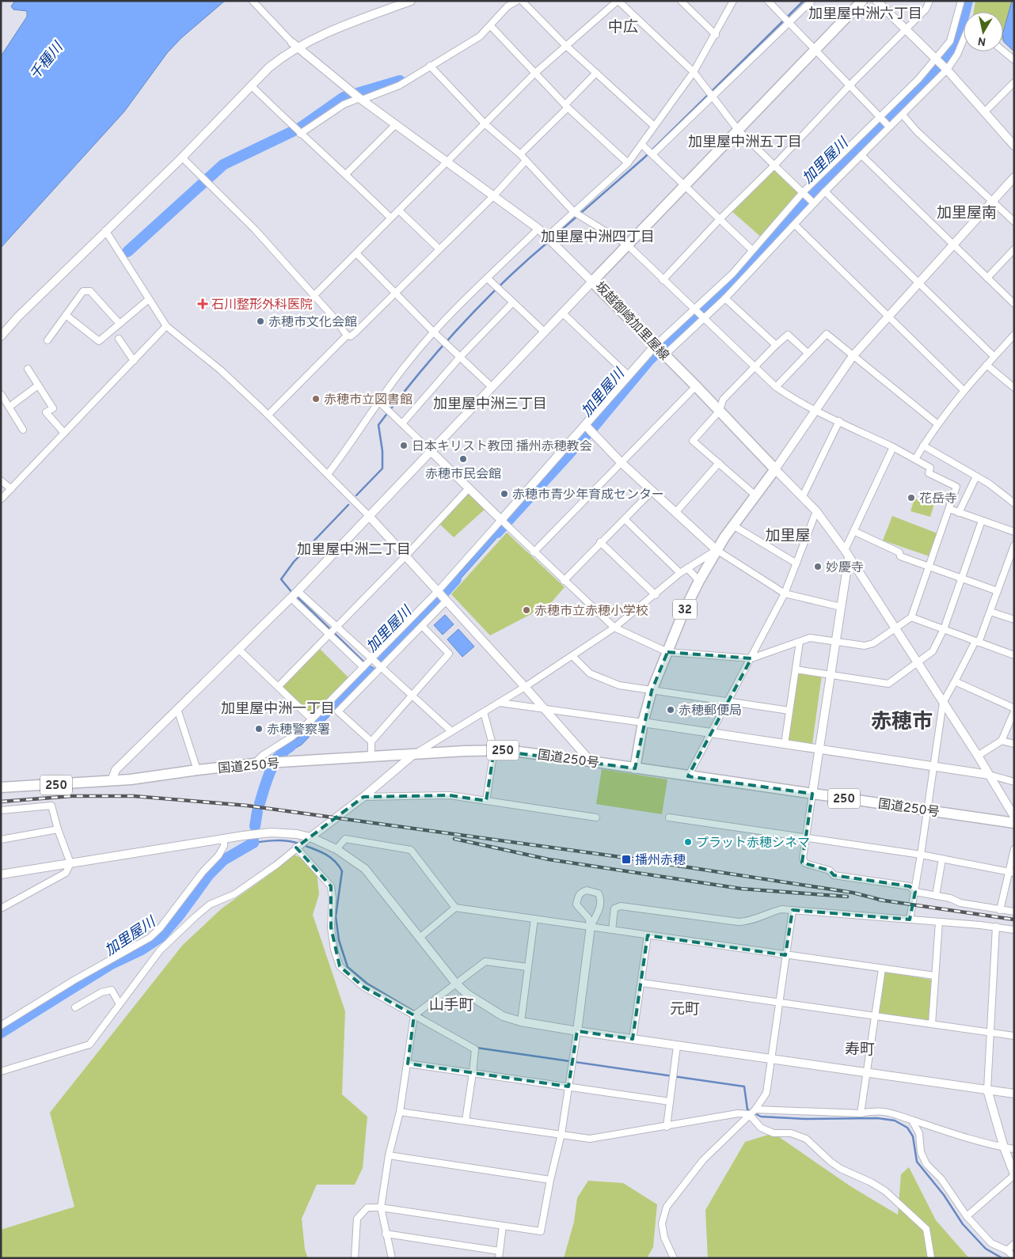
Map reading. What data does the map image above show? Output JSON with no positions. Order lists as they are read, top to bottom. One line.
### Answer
{"streets":{"main road":["坂越御崎加里屋線","32","250","国道250号"]},"crossings":[["坂越御崎加里屋線","32"],["32","国道250号"]],"districts":["加里屋中洲六丁目","中広","加里屋中洲五丁目","加里屋南","加里屋中洲四丁目","加里屋中洲三丁目","加里屋","加里屋中洲二丁目","加里屋中洲一丁目","赤穂市","山手町","元町","寿町"],"water":["千種川","加里屋川"],"places":{"health":["石川整形外科医院"],"other":["赤穂市文化会館","赤穂市立図書館","日本キリスト教団 播州赤穂教会","赤穂市民会館","赤穂市青少年育成センター","花岳寺","妙慶寺","赤穂市立赤穂小学校","赤穂郵便局","赤穂警察署","プラット赤穂シネマ"],"transit":["播州赤穂"]},"north":"bottom"}
